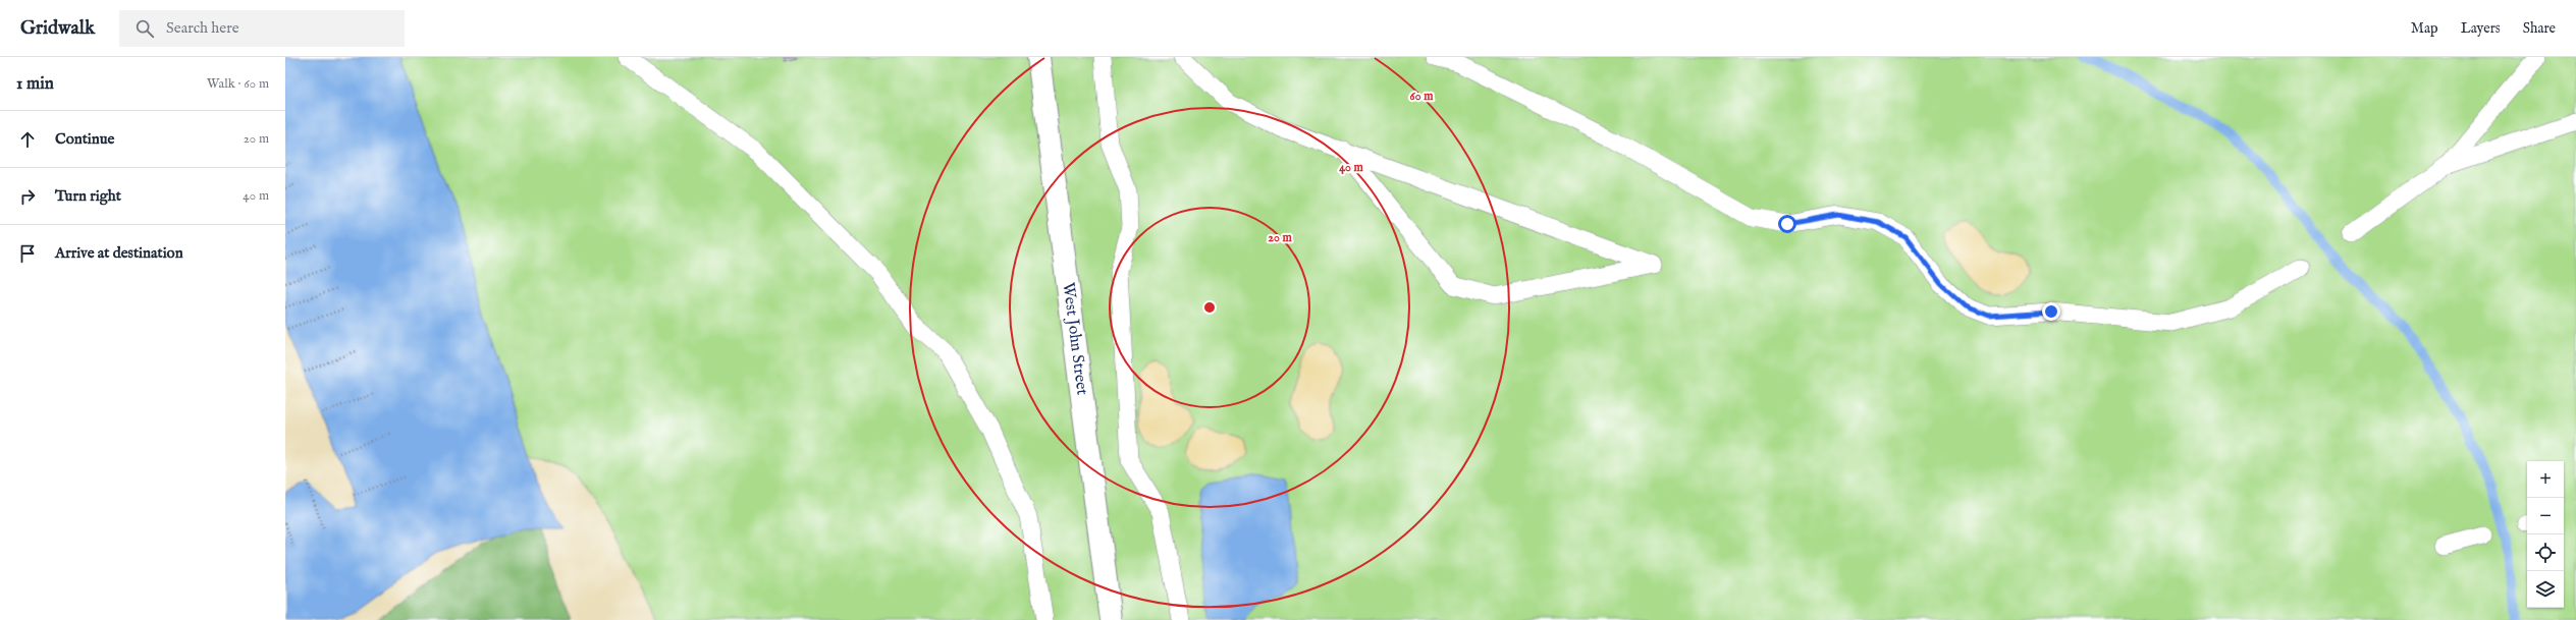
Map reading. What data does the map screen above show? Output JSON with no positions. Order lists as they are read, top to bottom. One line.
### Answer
{"streets":{"street":["West John Street"]},"page":{"header":"Gridwalk","search":"Search here","nav":["Map","Layers","Share"],"heading":["1 min","Walk · 60 m"],"list":[["Continue","20 m"],["Turn right","40 m"],"Arrive at destination"],"map_buttons":["+","−"]},"rings":["60 m","40 m","20 m"]}
